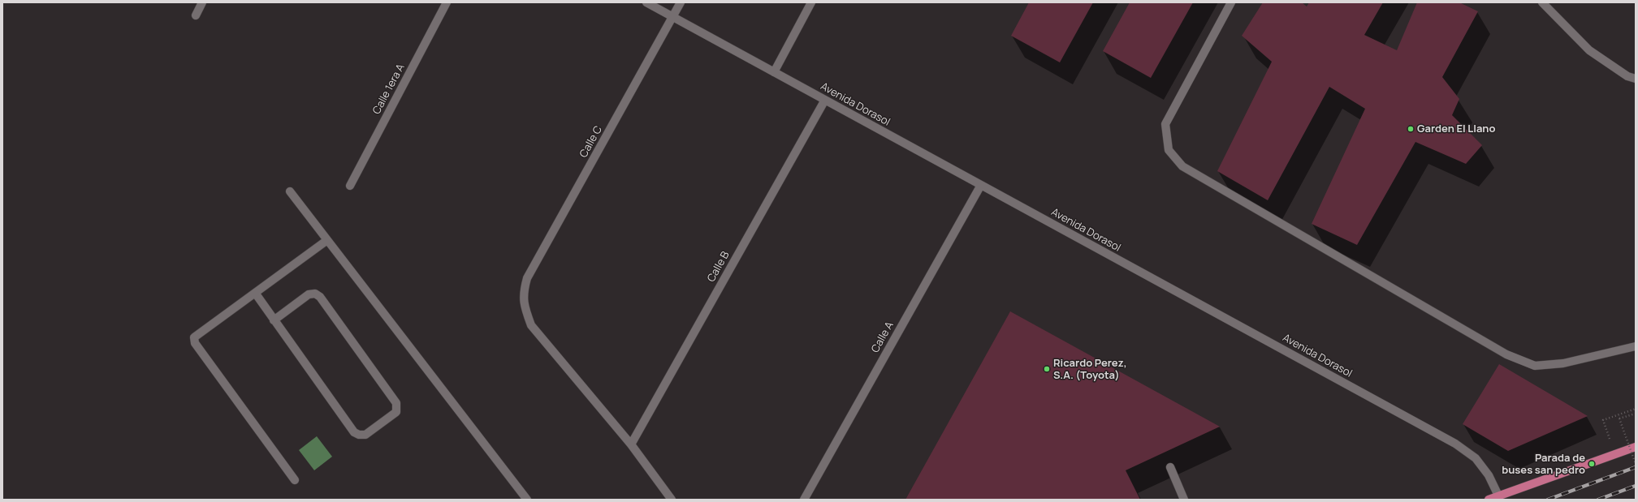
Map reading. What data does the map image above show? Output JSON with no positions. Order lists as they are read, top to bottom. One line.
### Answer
{"streets":{"street":["Calle 1era A","Avenida Dorasol","Calle C","Calle B","Calle A"]},"crossings":[["Avenida Dorasol","Calle C"],["Avenida Dorasol","Calle B"],["Avenida Dorasol","Calle A"],["Calle C","Calle B"]],"places":["Garden El Llano","Ricardo Perez, S.A. (Toyota)","Parada de buses san pedro"]}
